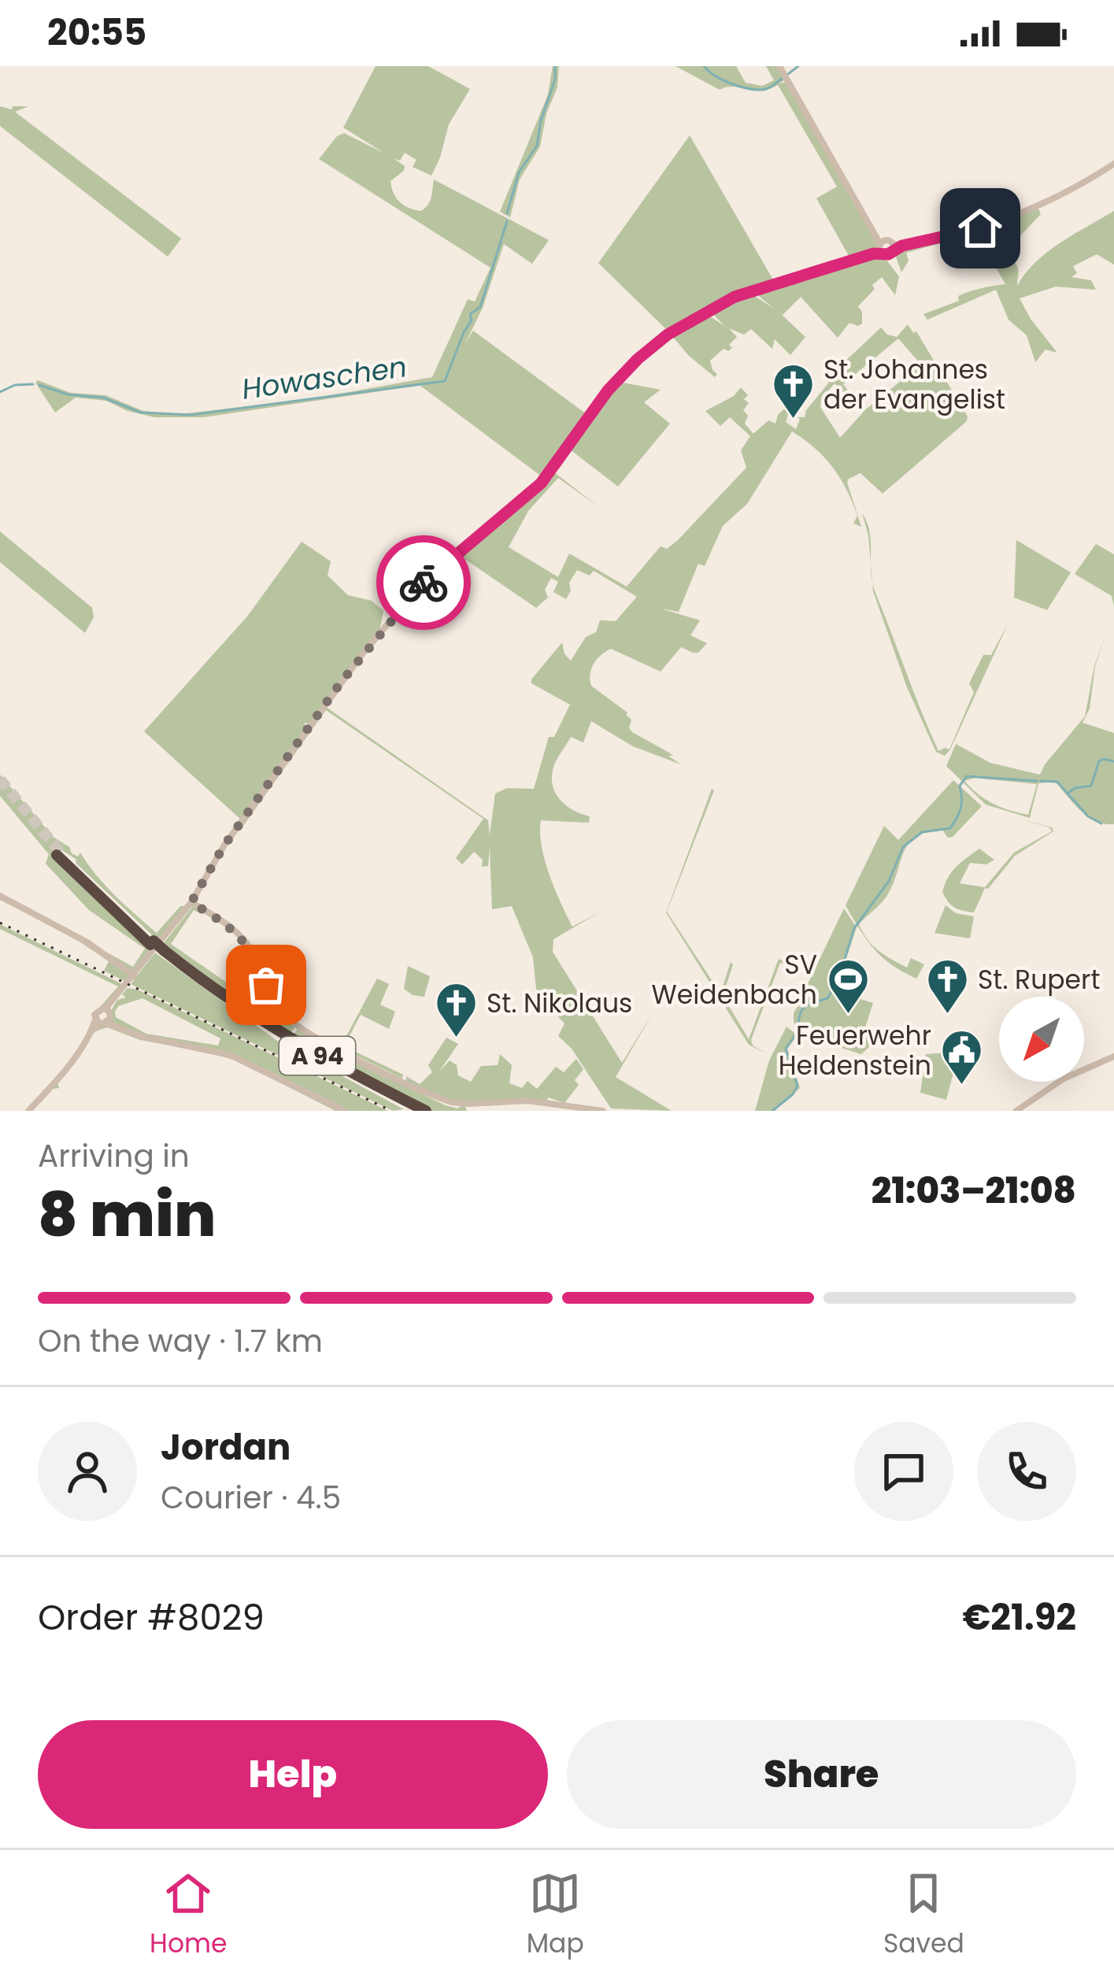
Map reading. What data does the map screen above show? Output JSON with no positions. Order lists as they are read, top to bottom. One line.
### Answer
{"streets":{"highway":["A 94"]},"water":["Howaschen"],"places":{"church":["St. Johannes der Evangelist","St. Rupert","St. Nikolaus"],"sports":["SV Weidenbach"],"public building":["Feuerwehr Heldenstein"]},"north":"bottom left","page":{"status":"20:55","heading":["8 min","Arriving in","21:03–21:08"],"panel":["Jordan","Courier · 4.5","Order #8029","€21.92"],"bar":"On the way · 1.7 km","buttons":["Help","Share"],"tabs":["Home","Map","Saved"]}}
